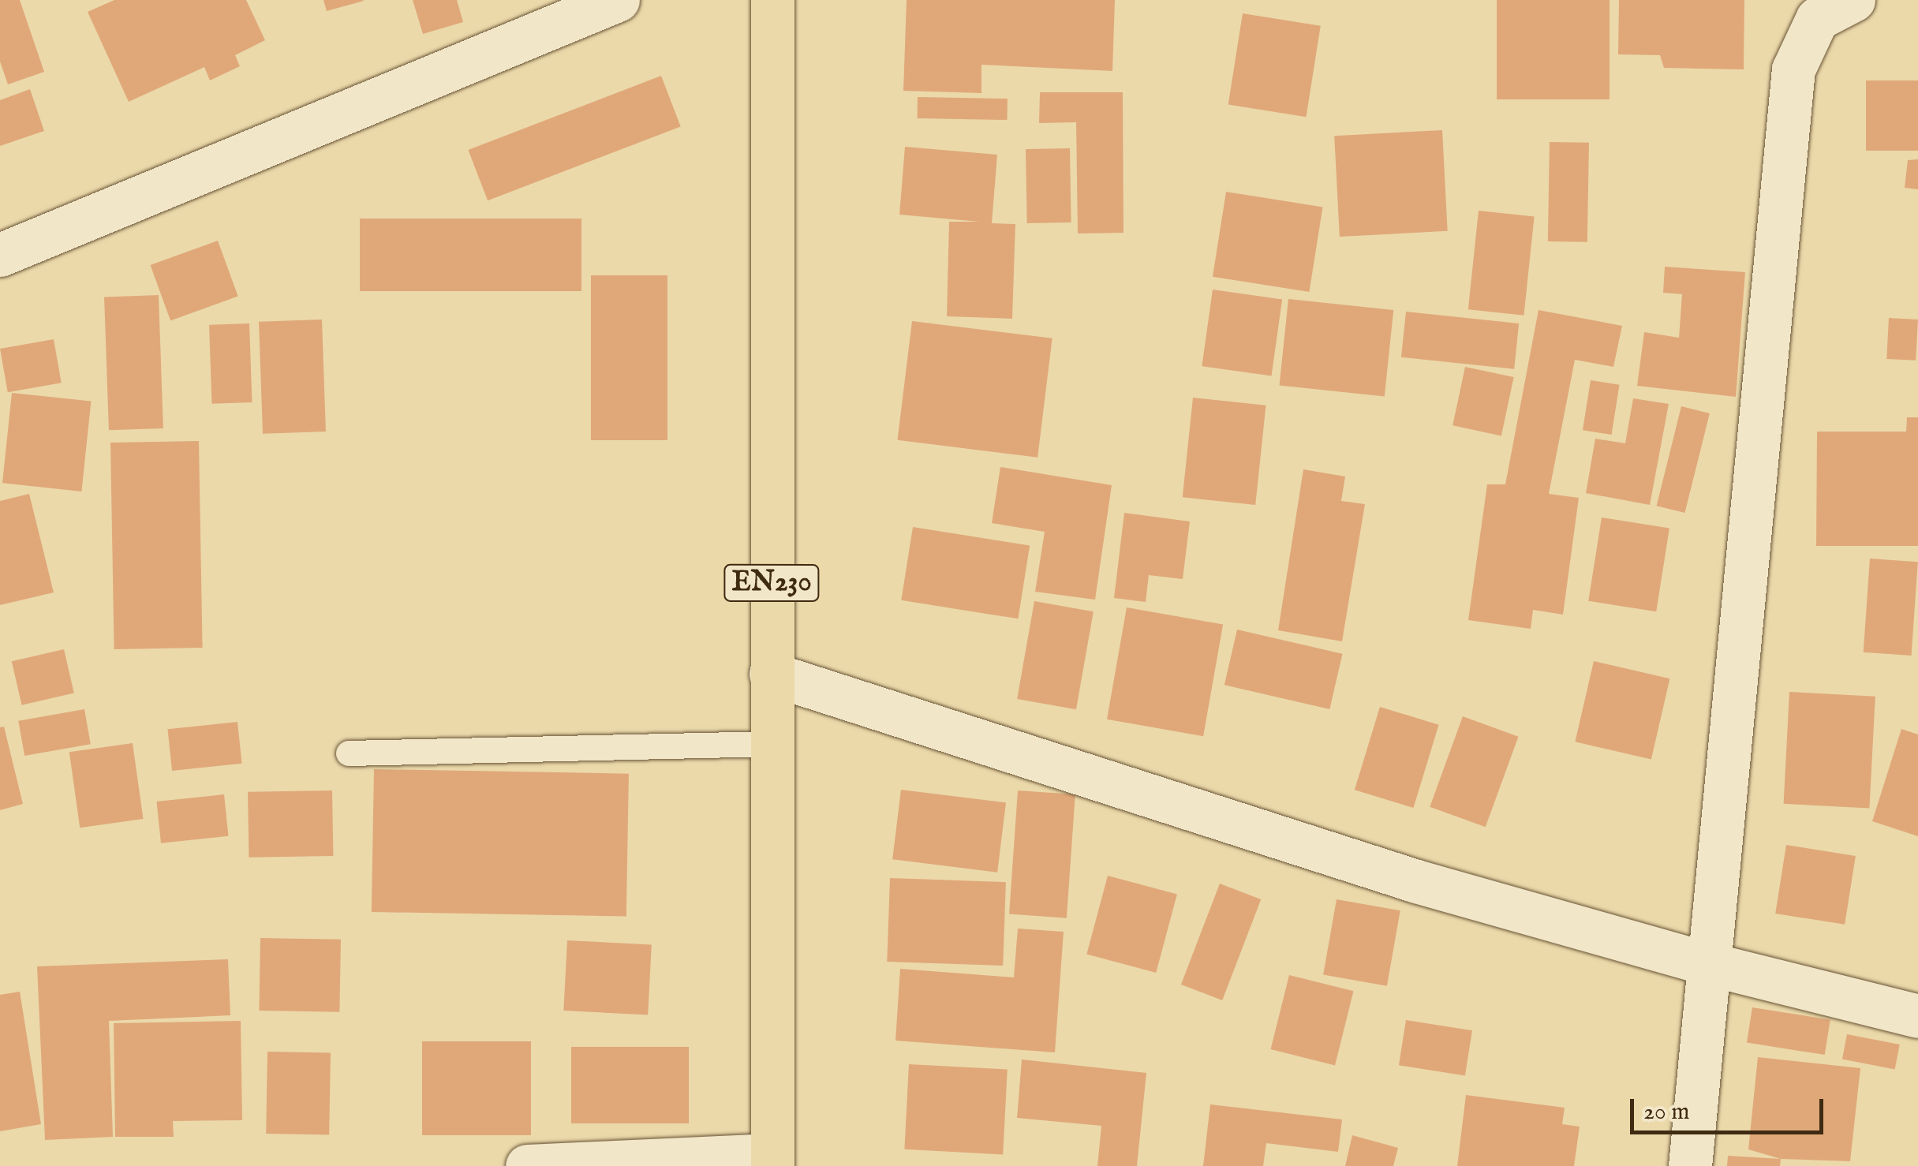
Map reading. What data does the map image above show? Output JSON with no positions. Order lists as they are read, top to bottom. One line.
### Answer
{"streets":{"main road":["EN230"]},"scale_bar":"20 m"}
